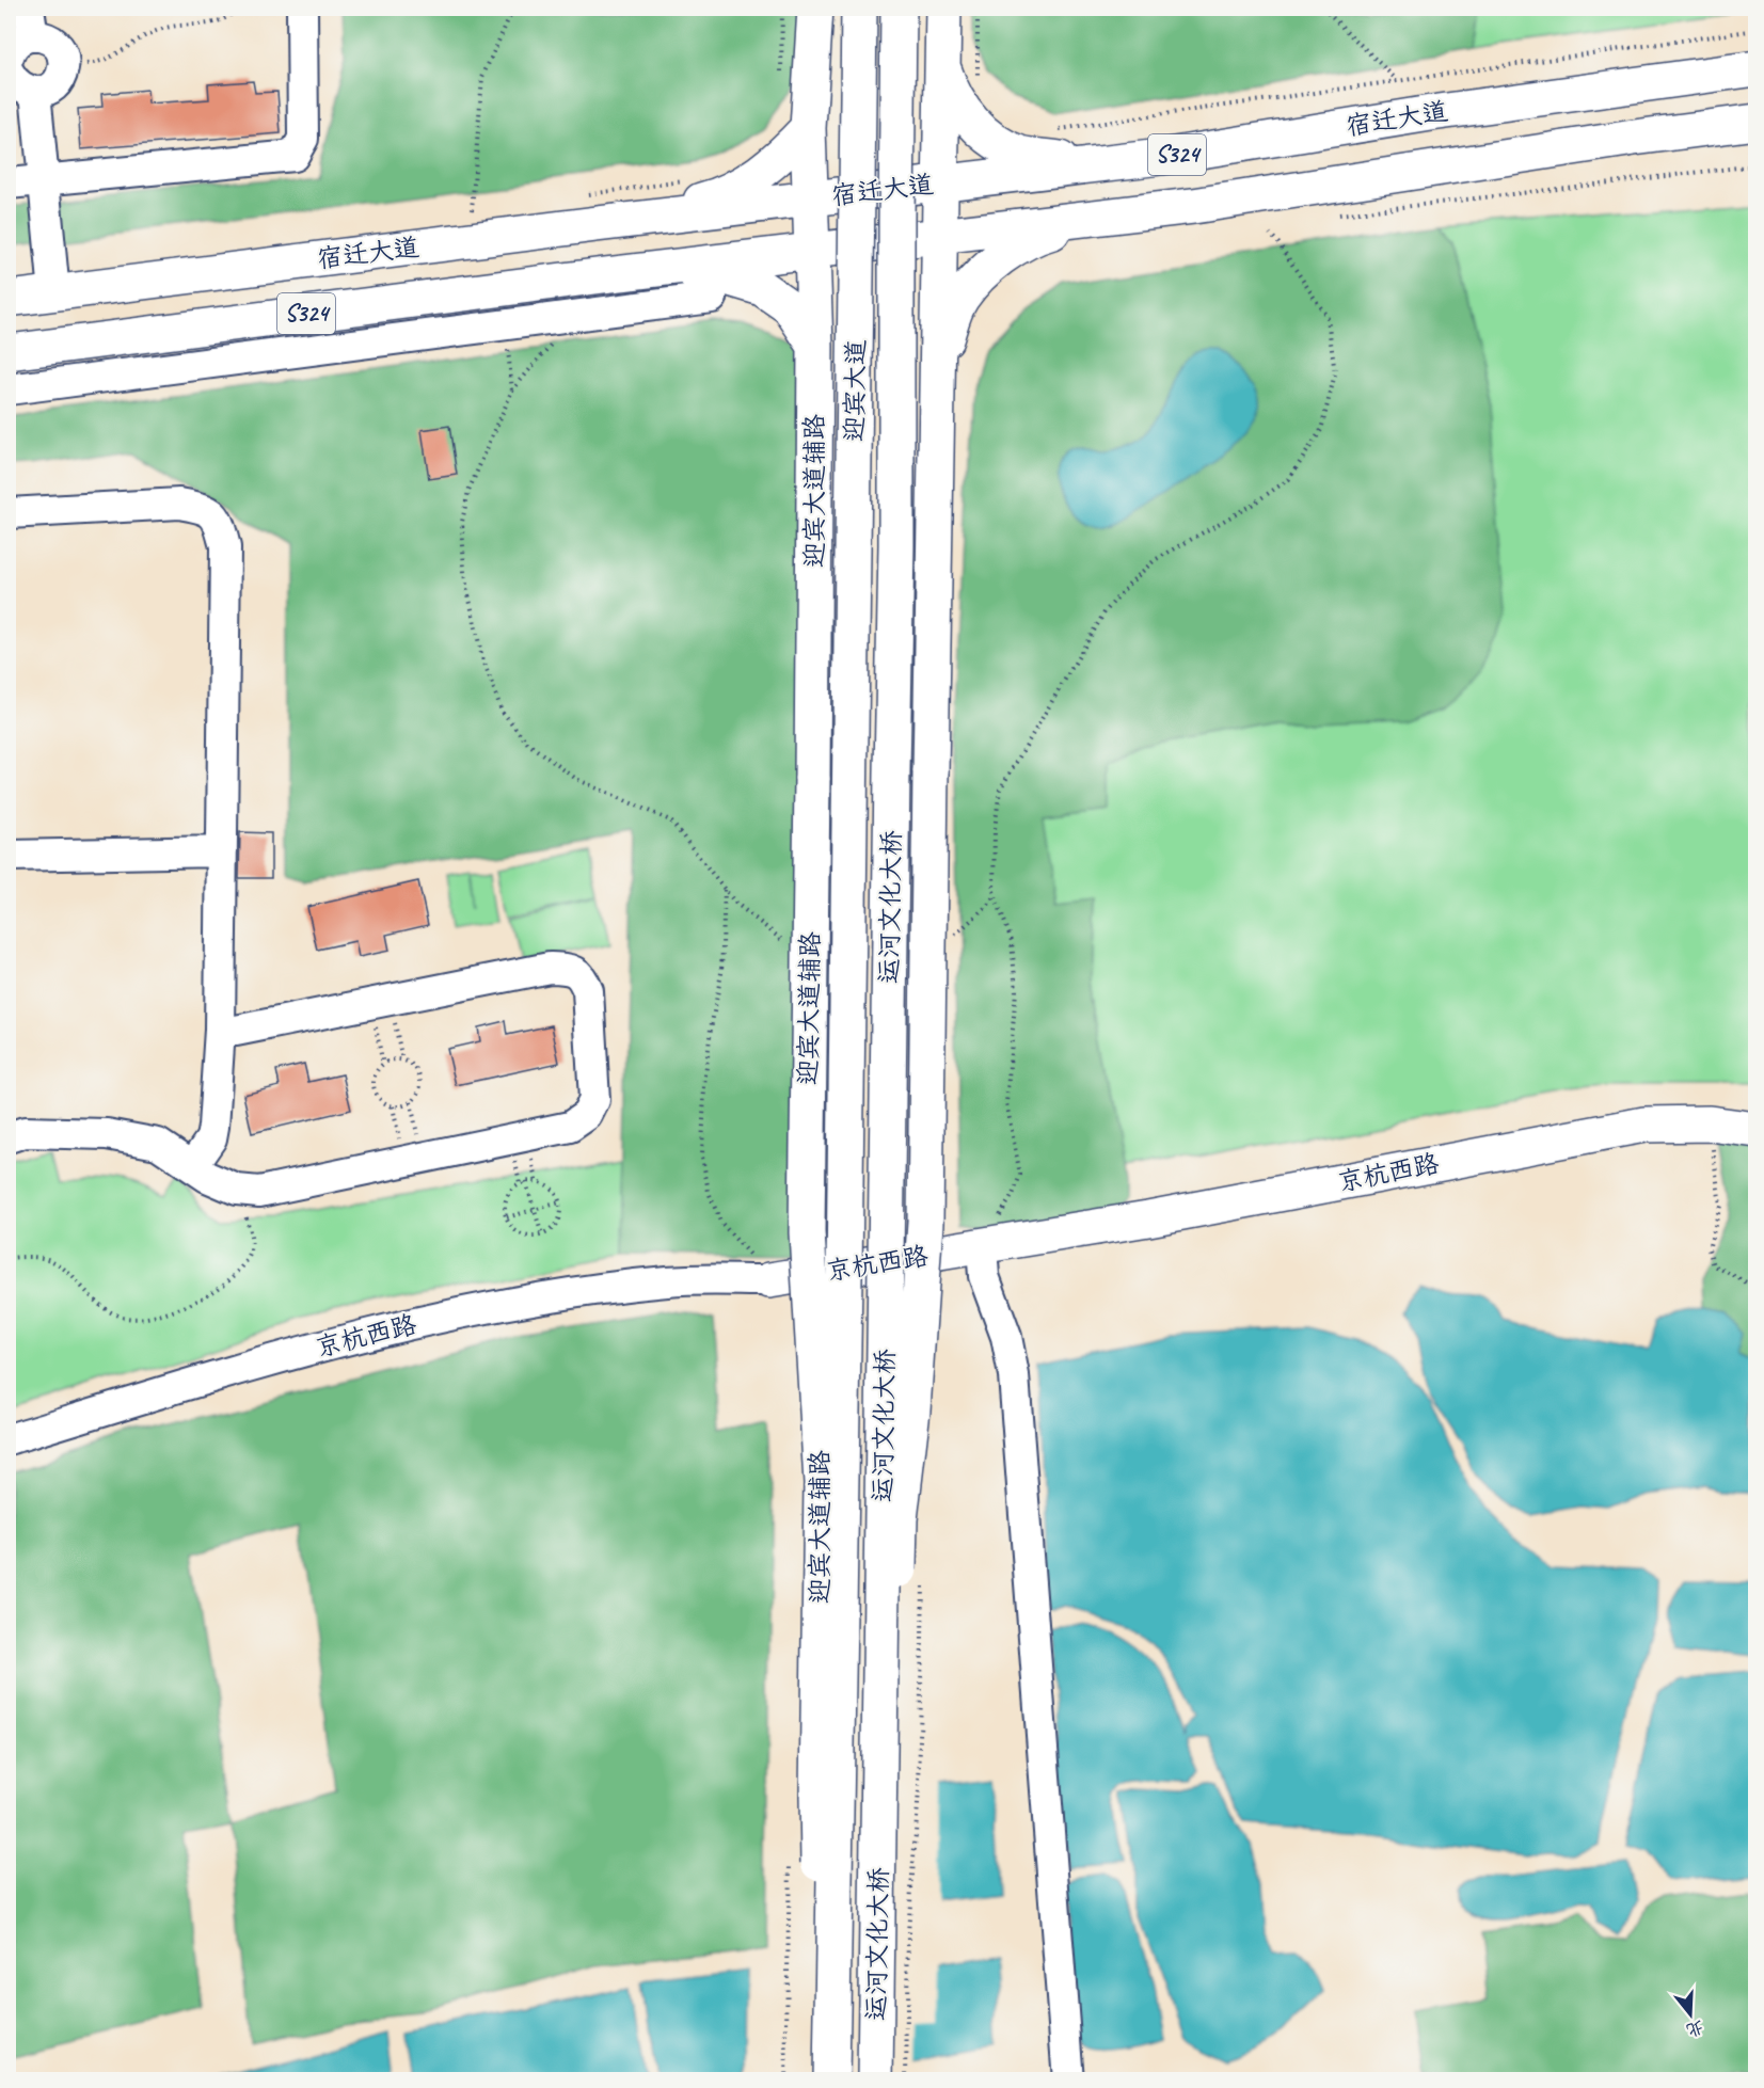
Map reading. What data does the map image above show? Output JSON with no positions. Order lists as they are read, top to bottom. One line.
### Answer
{"streets":{"main road":["宿迁大道","S324","迎宾大道","迎宾大道辅路","运河文化大桥","京杭西路"]},"crossings":[["宿迁大道","迎宾大道辅路"],["迎宾大道","运河文化大桥"],["迎宾大道辅路","运河文化大桥"]],"north":"bottom"}
